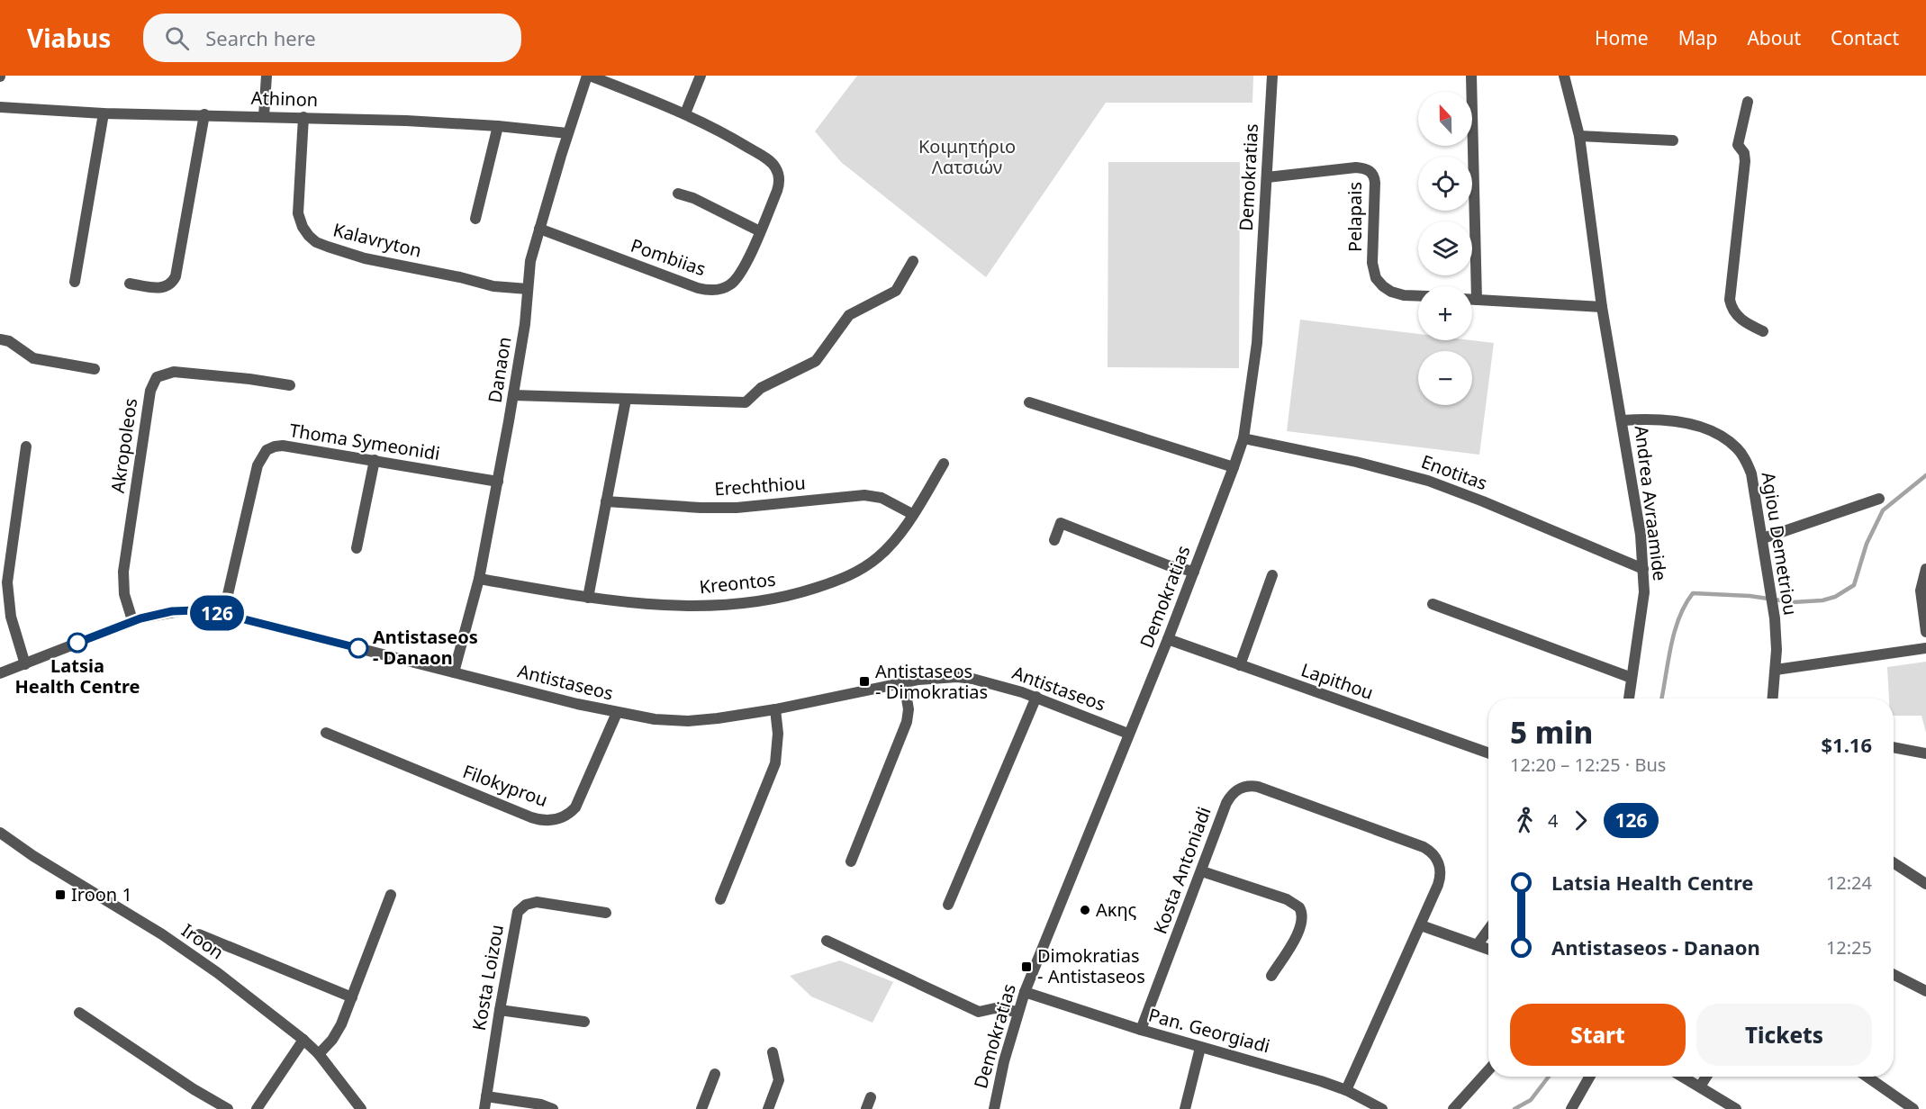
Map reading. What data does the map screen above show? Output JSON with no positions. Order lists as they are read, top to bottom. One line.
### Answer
{"streets":{"street":["Athinon","Demokratias","Pelapais","Kalavryton","Pombiias","Danaon","Thoma Symeonidi","Akropoleos","Enotitas","Erechthiou","Andrea Avraamide","Agiou Demetriou","Kreontos","Lapithou","Antistaseos","Filokyprou","Kosta Antoniadi","Iroon","Kosta Loizou","Pan. Georgiadi"]},"crossings":[["Athinon","Kalavryton"],["Athinon","Danaon"],["Demokratias","Pelapais"],["Demokratias","Enotitas"],["Demokratias","Lapithou"],["Demokratias","Antistaseos"],["Demokratias","Pan. Georgiadi"],["Kalavryton","Danaon"],["Pombiias","Danaon"],["Danaon","Thoma Symeonidi"],["Danaon","Kreontos"],["Danaon","Antistaseos"],["Thoma Symeonidi","Antistaseos"],["Akropoleos","Antistaseos"],["Enotitas","Andrea Avraamide"],["Erechthiou","Kreontos"],["Andrea Avraamide","Agiou Demetriou"],["Antistaseos","Filokyprou"],["Kosta Antoniadi","Pan. Georgiadi"]],"parks":["Κοιμητήριο Λατσιών"],"places":{"other":["Latsia Health Centre","Antistaseos - Danaon","Ακης"],"transit":["Antistaseos - Dimokratias","Iroon 1","Dimokratias - Antistaseos"]},"lines":["bus line 126"],"north":"top","page":{"header":"Viabus","search":"Search here","nav":["Home","Map","About","Contact"],"on_map":"126","map_buttons":["+","−"],"heading":["5 min","12:20 – 12:25 · Bus","$1.16"],"legs":["4","126"],"list":[{"name":"Latsia Health Centre","value":"12:24"},{"name":"Antistaseos - Danaon","value":"12:25"}],"buttons":["Start","Tickets"]}}
